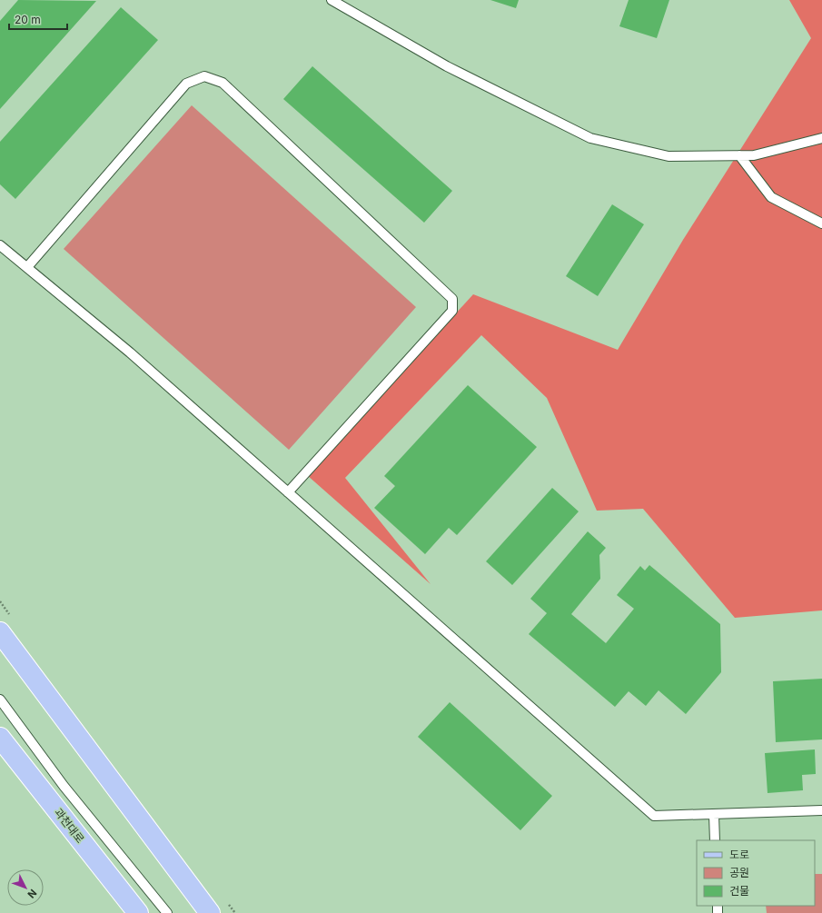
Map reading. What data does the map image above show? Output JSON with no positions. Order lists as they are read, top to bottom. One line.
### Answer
{"streets":{"main road":["과천대로"]},"legend":["도로","공원","건물"],"scale_bar":"20 m","north":"bottom right"}
